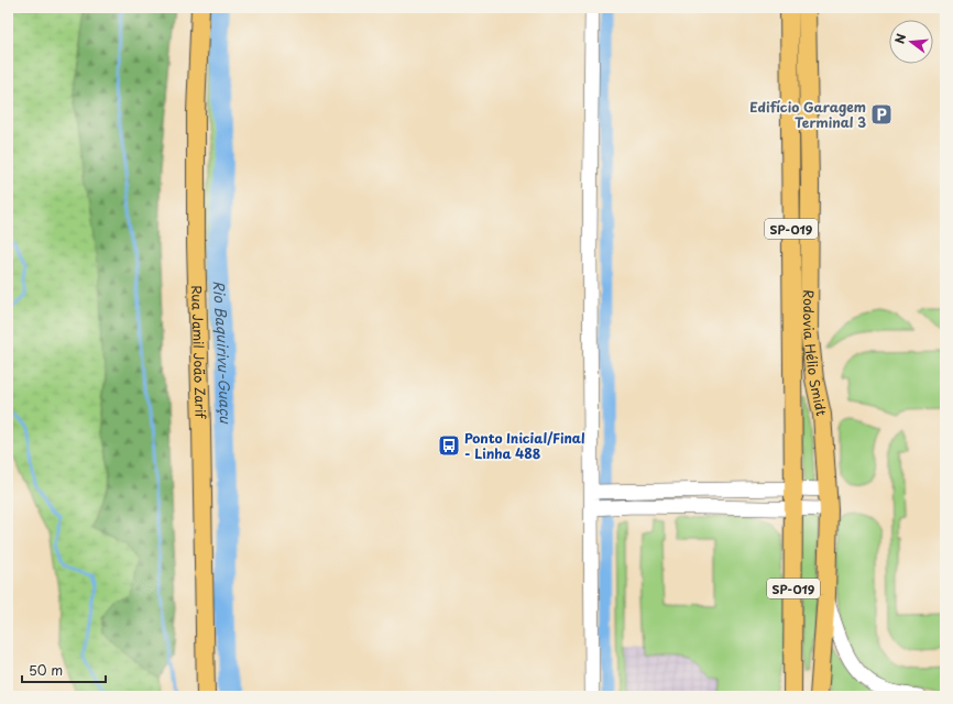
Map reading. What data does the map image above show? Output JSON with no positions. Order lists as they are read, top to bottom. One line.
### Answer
{"streets":{"main road":["SP-019","Rua Jamil João Zarif","Rodovia Hélio Smidt"]},"water":["Rio Baquirivu-Guaçu"],"places":{"parking":["Edifício Garagem Terminal 3"],"bus stop":["Ponto Inicial/Final - Linha 488"]},"scale_bar":"50 m","north":"left"}
